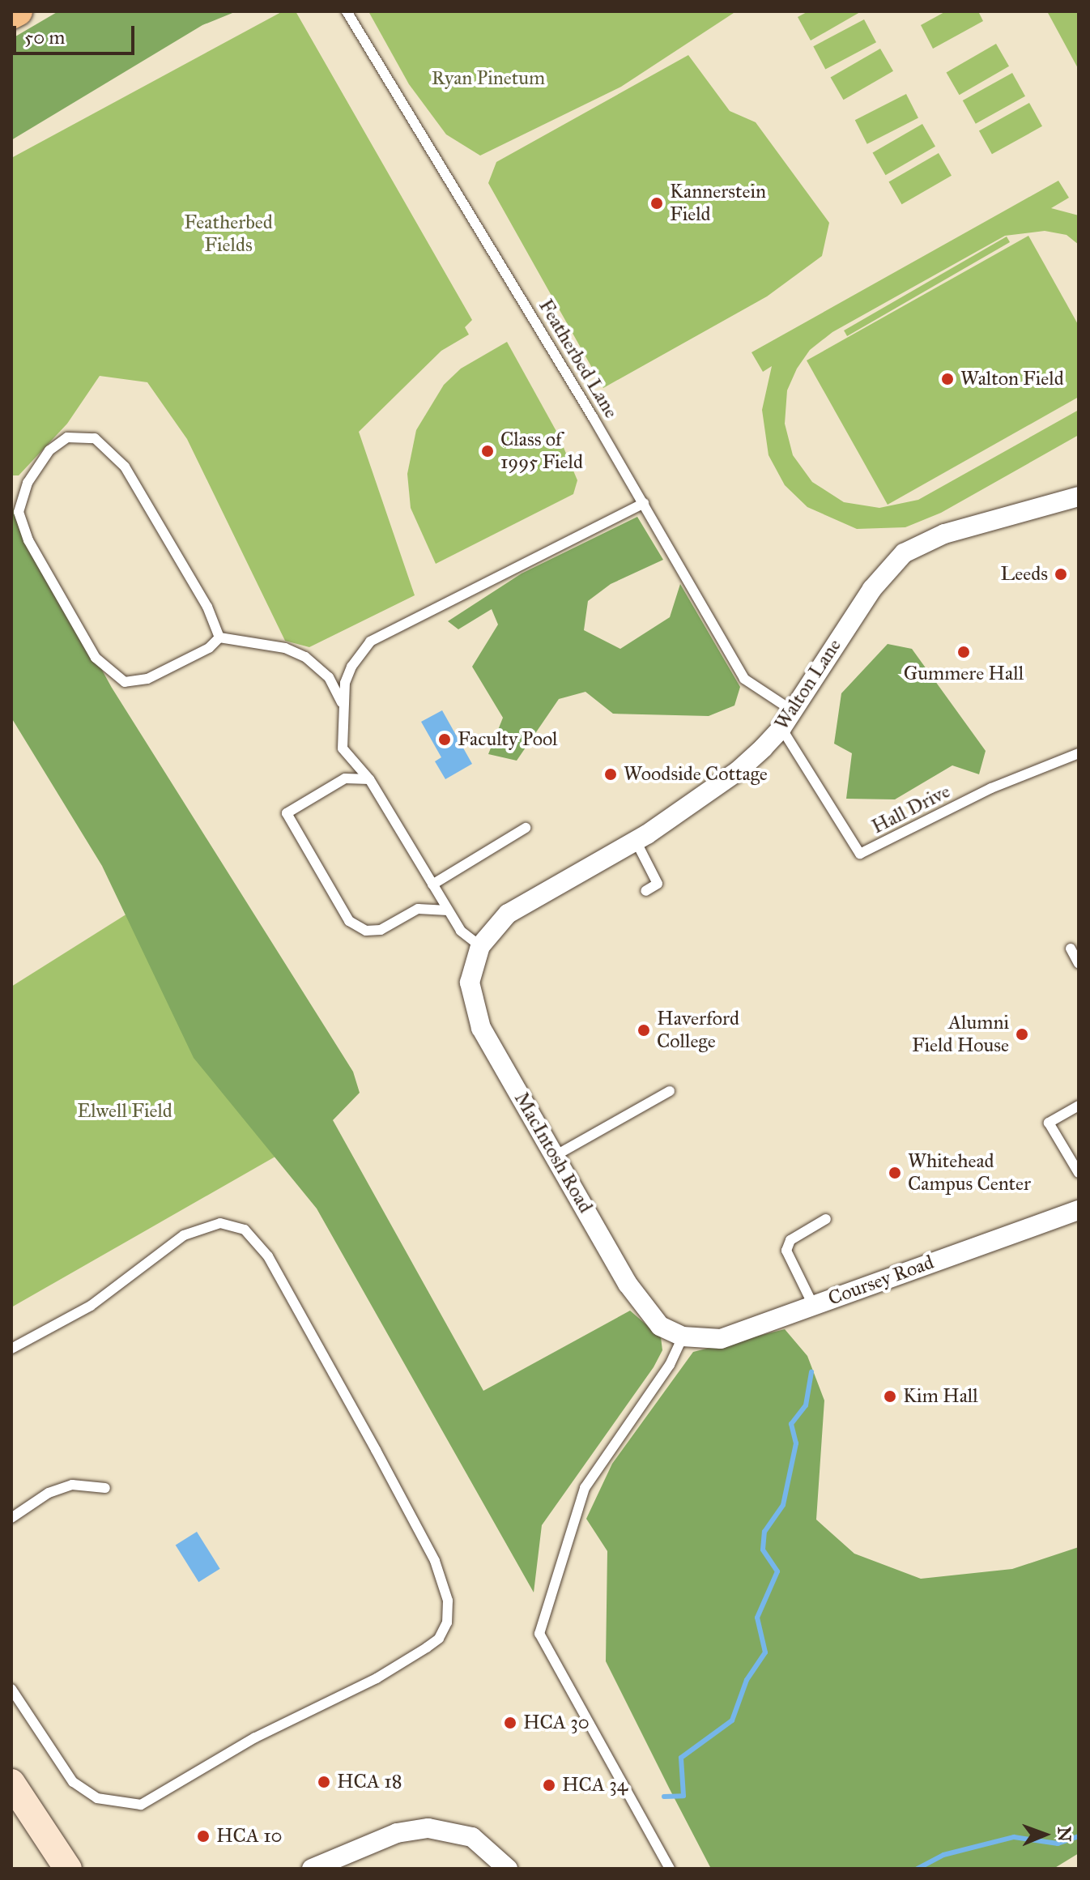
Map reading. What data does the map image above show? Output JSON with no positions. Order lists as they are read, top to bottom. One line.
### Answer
{"streets":{"street":["Walton Lane","MacIntosh Road","Coursey Road"],"lane":["Featherbed Lane","Hall Drive"]},"crossings":[["Featherbed Lane","Walton Lane"],["Walton Lane","Hall Drive"],["Walton Lane","MacIntosh Road"],["MacIntosh Road","Coursey Road"]],"parks":["Ryan Pinetum","Featherbed Fields","Elwell Field"],"places":["Kannerstein Field","Walton Field","Class of 1995 Field","Leeds","Gummere Hall","Faculty Pool","Woodside Cottage","Haverford College","Alumni Field House","Whitehead Campus Center","Kim Hall","HCA 30","HCA 18","HCA 34","HCA 10"],"scale_bar":"50 m","north":"right"}
